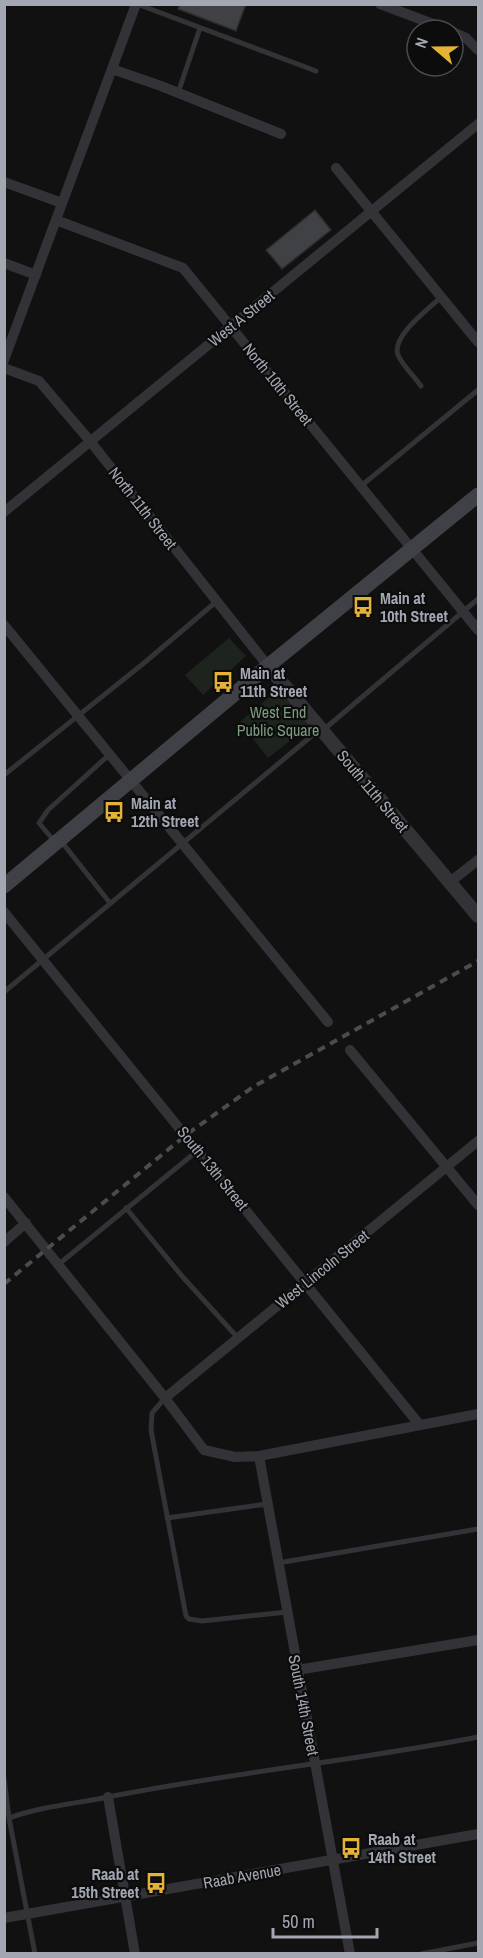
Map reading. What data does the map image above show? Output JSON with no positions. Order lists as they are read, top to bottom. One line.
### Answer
{"streets":{"street":["West A Street","North 10th Street","North 11th Street","South 11th Street","South 13th Street","West Lincoln Street","South 14th Street","Raab Avenue"]},"crossings":[["West A Street","North 10th Street"],["West A Street","North 11th Street"],["North 11th Street","South 11th Street"],["South 13th Street","West Lincoln Street"],["South 14th Street","Raab Avenue"]],"parks":["West End Public Square"],"places":{"bus stop":["Main at 10th Street","Main at 11th Street","Main at 12th Street","Raab at 14th Street","Raab at 15th Street"]},"scale_bar":"50 m","north":"left"}
